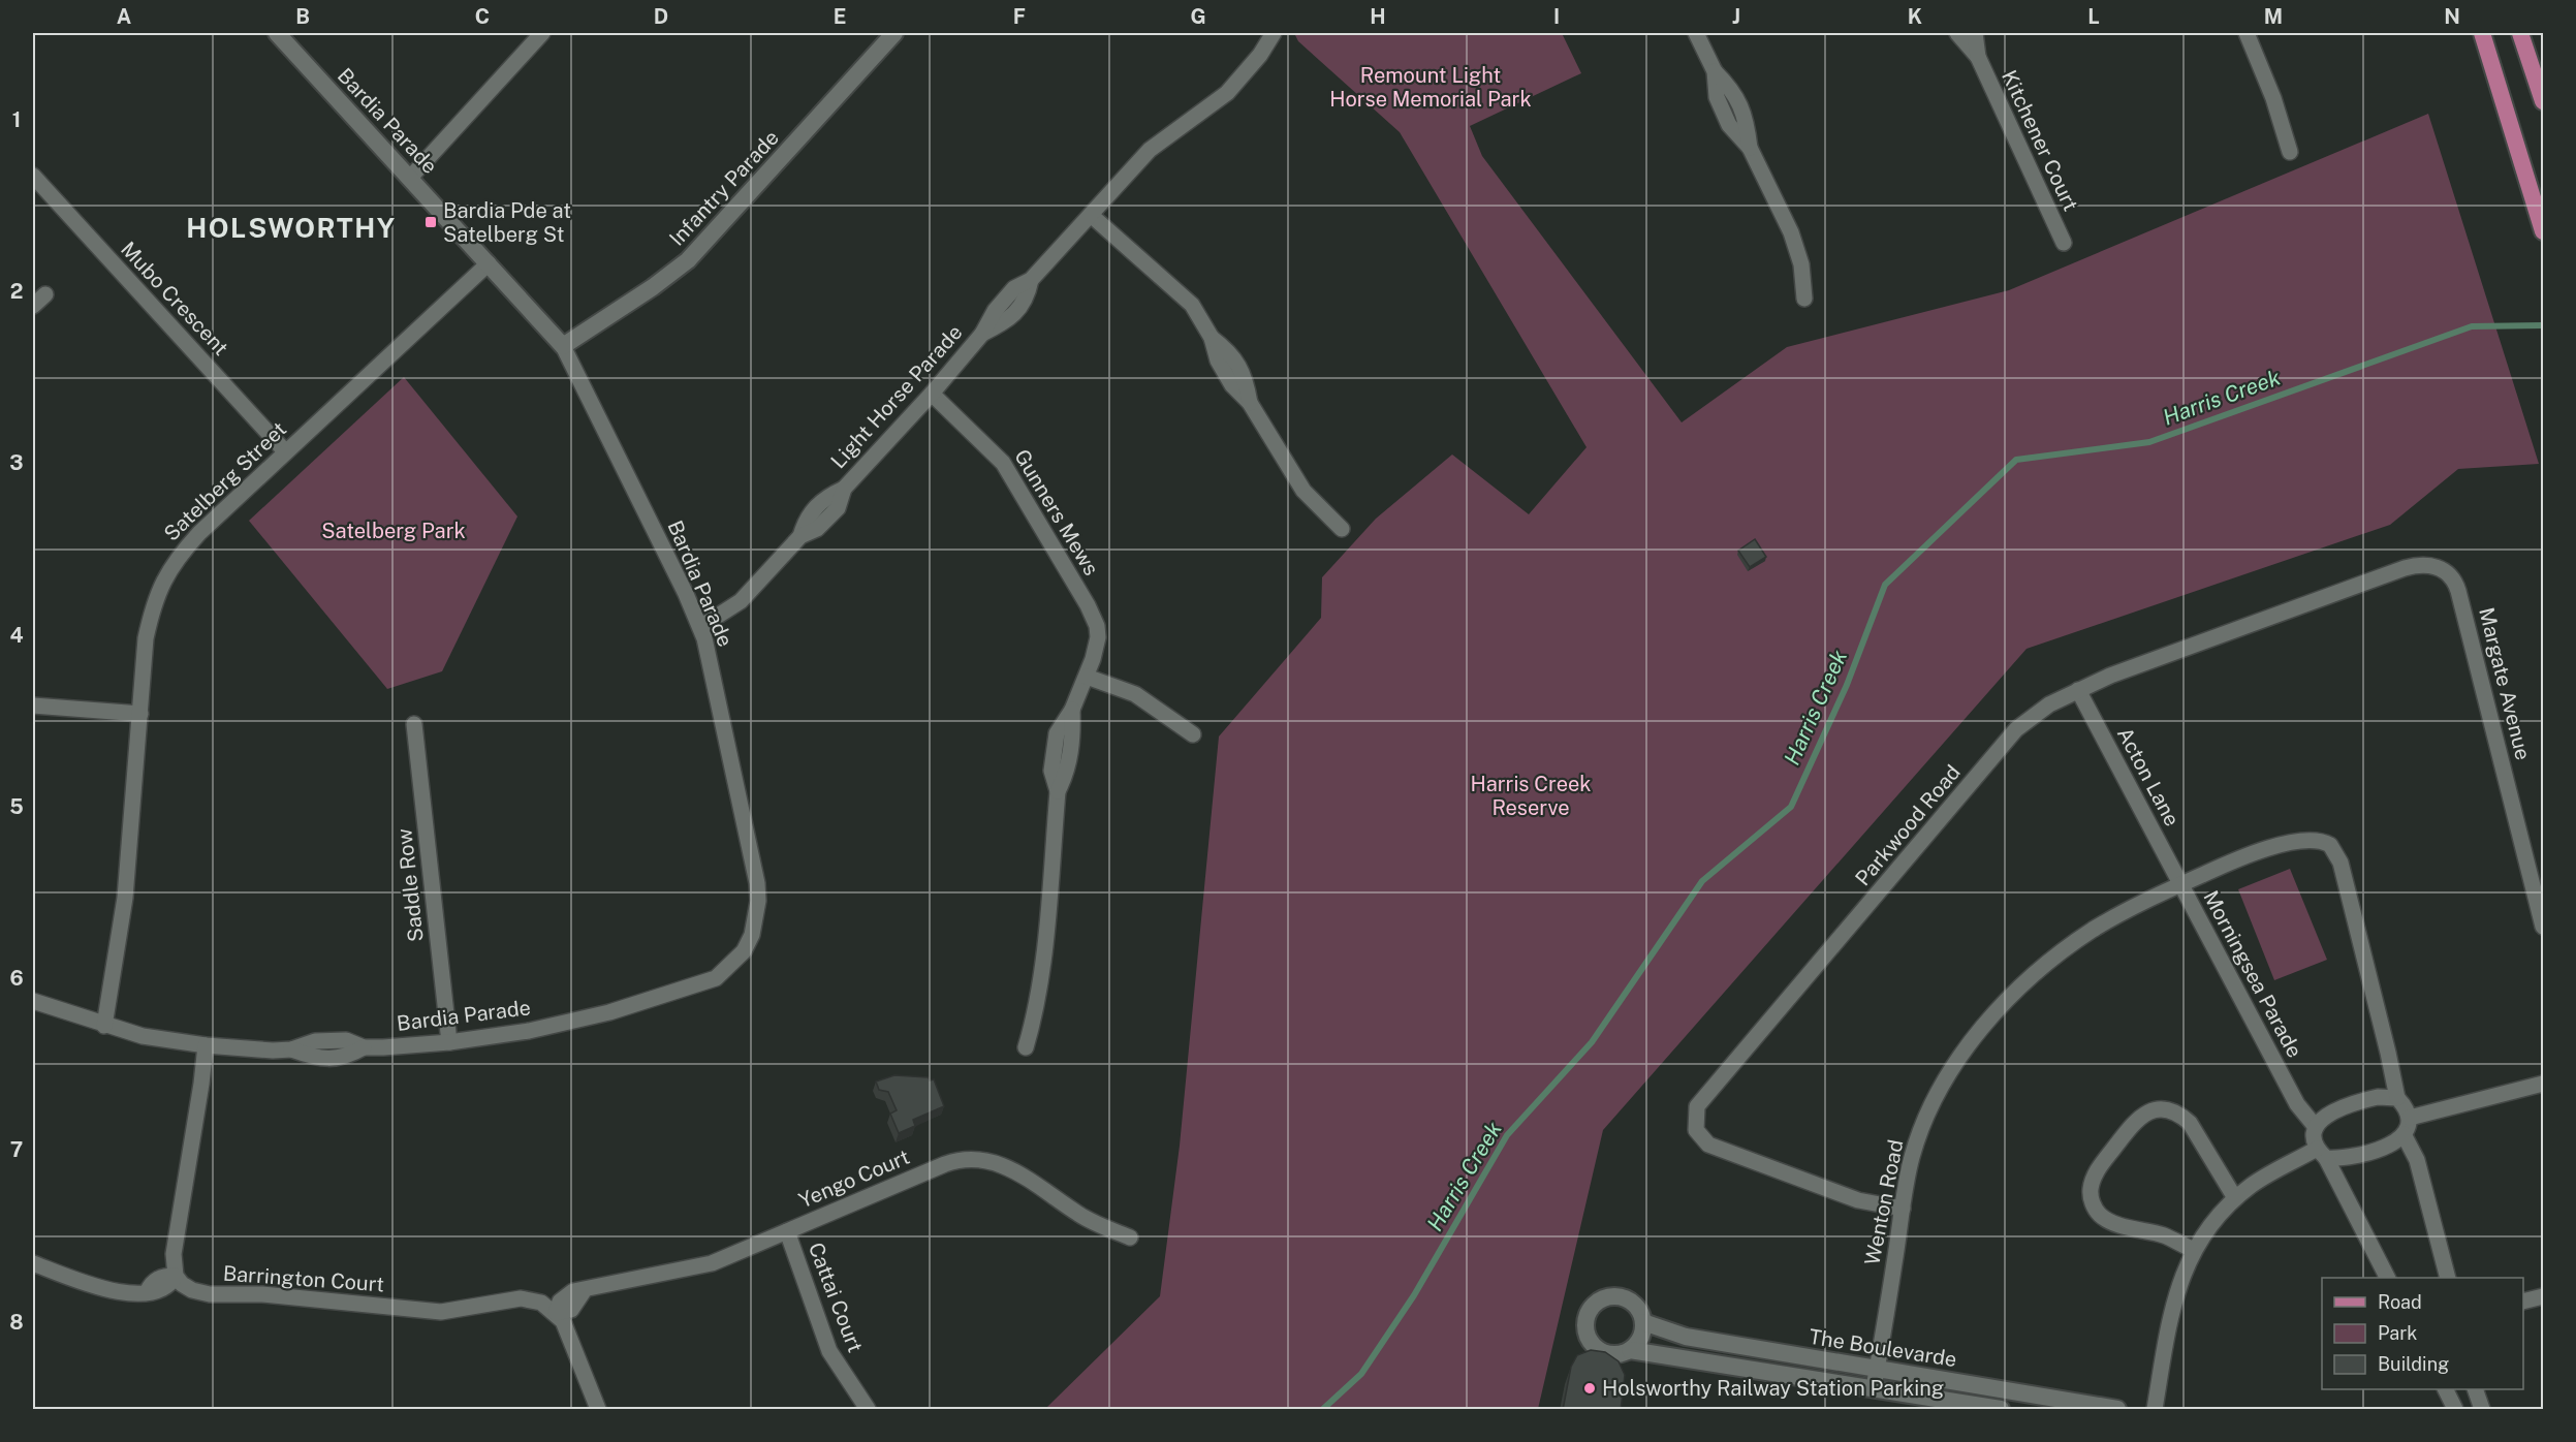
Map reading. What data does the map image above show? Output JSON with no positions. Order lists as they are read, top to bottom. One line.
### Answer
{"streets":{"street":["Bardia Parade","Kitchener Court","Infantry Parade","Mubo Crescent","Light Horse Parade","Satelberg Street","Gunners Mews","Margate Avenue","Acton Lane","Parkwood Road","Saddle Row","Morningsea Parade","Yengo Court","Wenton Road","Barrington Court","Cattai Court","The Boulevarde"]},"crossings":[["Bardia Parade","Infantry Parade"],["Bardia Parade","Light Horse Parade"],["Bardia Parade","Satelberg Street"],["Bardia Parade","Saddle Row"],["Mubo Crescent","Satelberg Street"],["Light Horse Parade","Gunners Mews"],["Margate Avenue","Parkwood Road"],["Acton Lane","Parkwood Road"],["Acton Lane","Morningsea Parade"],["Acton Lane","Wenton Road"],["Parkwood Road","Wenton Road"],["Morningsea Parade","Wenton Road"],["Yengo Court","Barrington Court"],["Yengo Court","Cattai Court"],["Wenton Road","The Boulevarde"]],"districts":["HOLSWORTHY"],"water":["Harris Creek"],"parks":["Remount Light Horse Memorial Park","Satelberg Park","Harris Creek Reserve"],"places":{"transit":["Bardia Pde at Satelberg St"],"other":["Holsworthy Railway Station Parking"]},"legend":["Road","Park","Building"],"grid":{"columns":["A","B","C","D","E","F","G","H","I","J","K","L","M","N"],"rows":["1","2","3","4","5","6","7","8"]}}
